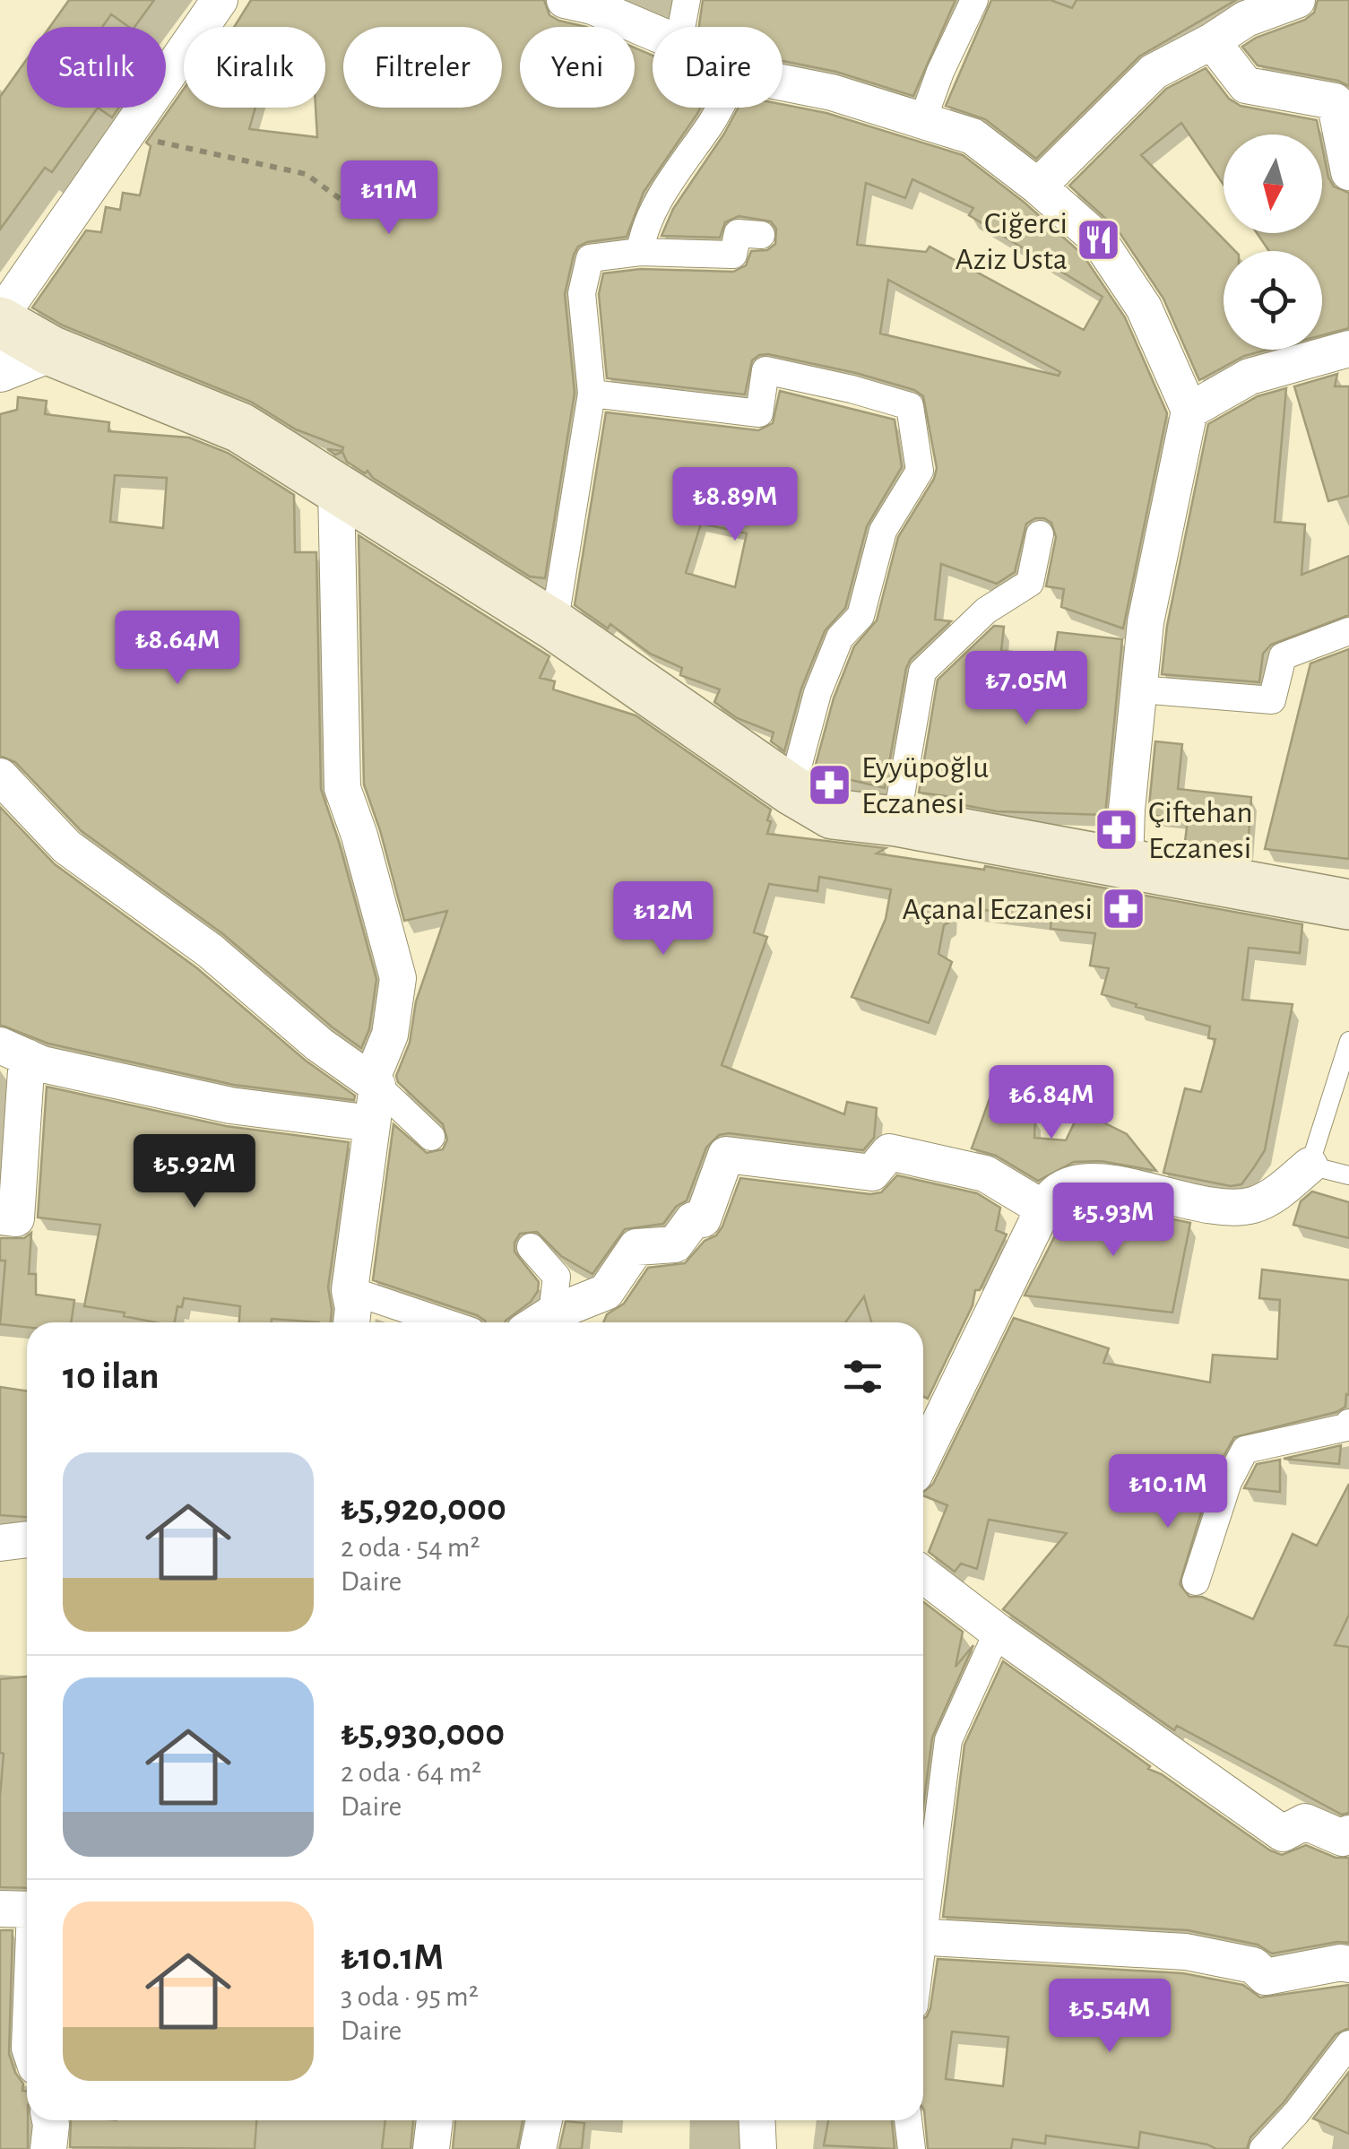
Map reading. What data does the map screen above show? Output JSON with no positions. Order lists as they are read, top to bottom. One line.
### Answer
{"places":{"restaurant":["Ciğerci Aziz Usta"],"pharmacy":["Eyyüpoğlu Eczanesi","Çiftehan Eczanesi","Açanal Eczanesi"]},"north":"bottom","page":{"chip":["Satılık","Kiralık","Filtreler","Yeni","Daire"],"price":["₺11M","₺8.89M","₺8.64M","₺7.05M","₺12M","₺6.84M","₺5.92M","₺5.93M","₺10.1M","₺5.54M"],"heading":"10 ilan","list":[{"name":"₺5,920,000","note":"2 oda · 54 m² · Daire"},{"name":"₺5,930,000","note":"2 oda · 64 m² · Daire"},{"name":"₺10.1M","note":"3 oda · 95 m² · Daire"}]}}
